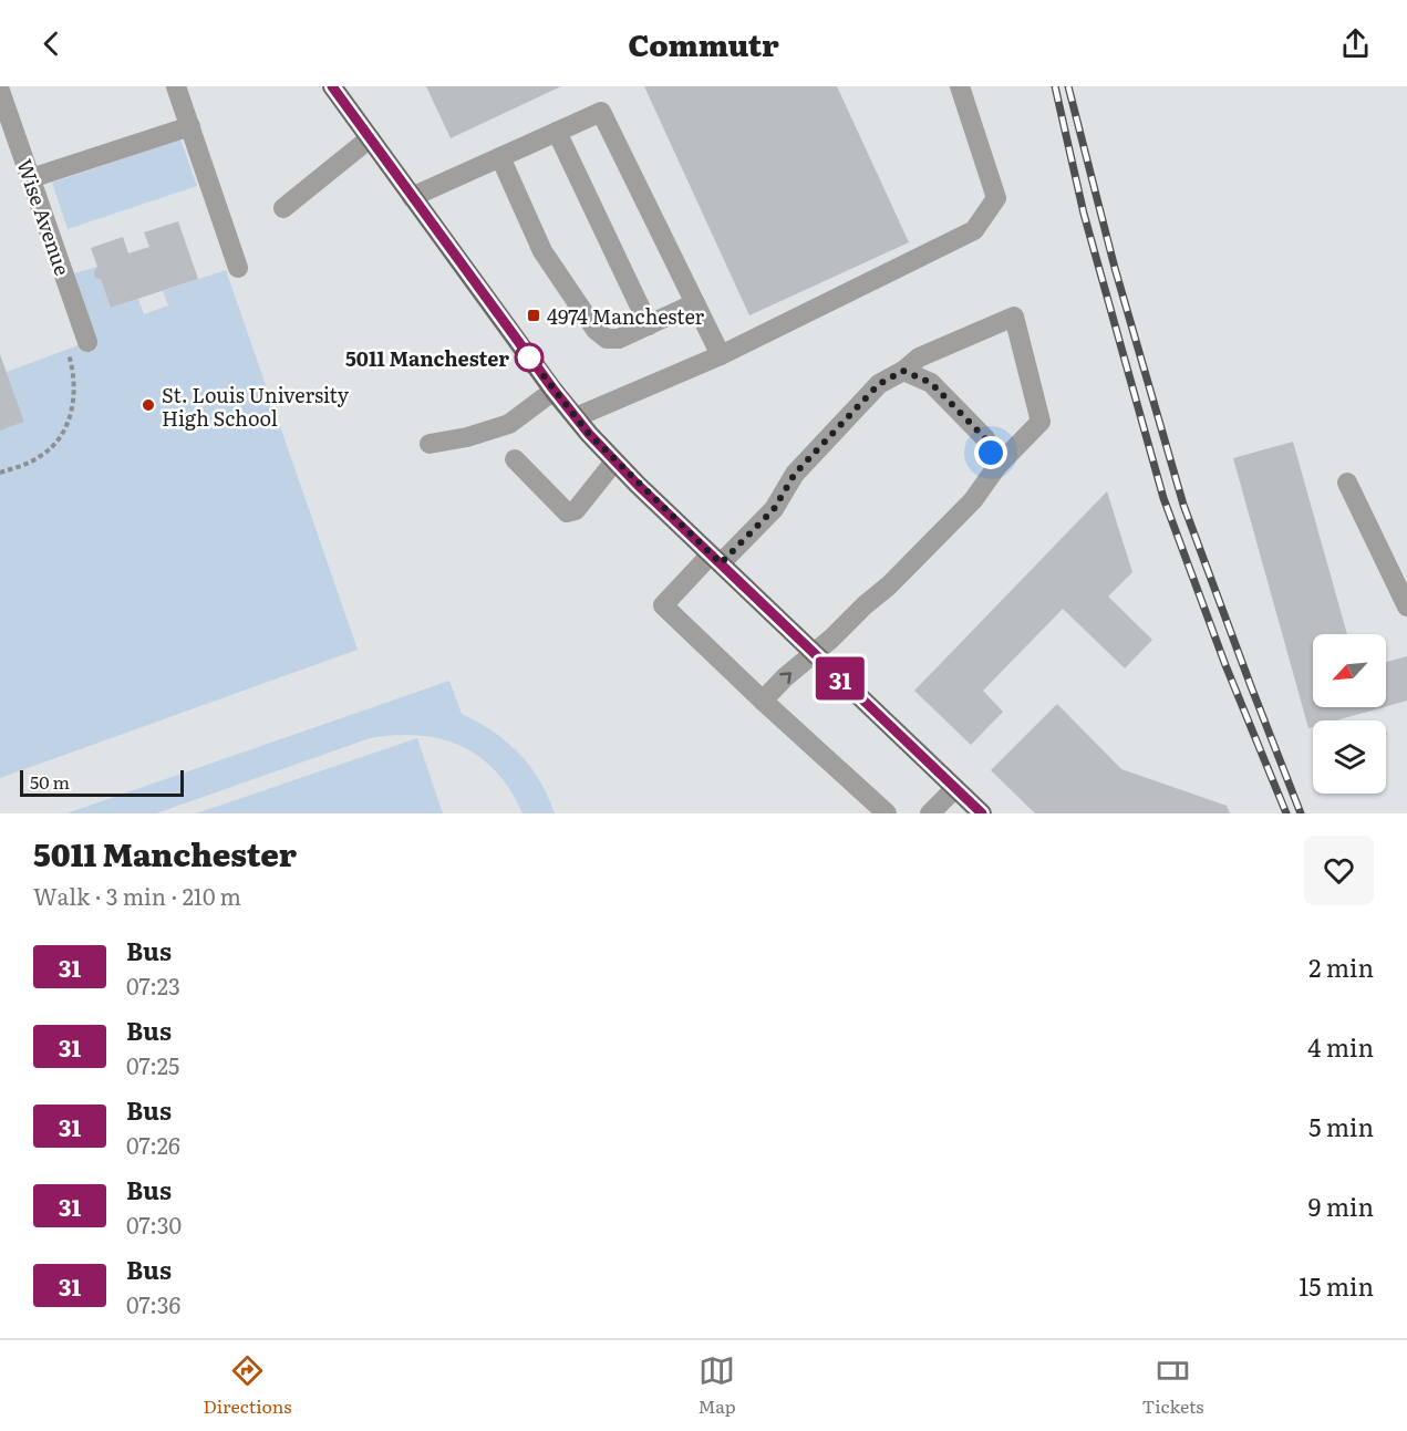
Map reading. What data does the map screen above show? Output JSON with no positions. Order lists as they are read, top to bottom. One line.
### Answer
{"streets":{"street":["Wise Avenue"]},"places":{"transit":["4974 Manchester"],"other":["5011 Manchester","St. Louis University High School"]},"lines":["bus line 31"],"scale_bar":"50 m","north":"bottom left","page":{"header":"Commutr","on_map":"31","scale":"50 m","heading":["5011 Manchester","Walk · 3 min · 210 m"],"list":[{"mark":"31","name":"Bus","note":"07:23","value":"2 min"},{"mark":"31","name":"Bus","note":"07:25","value":"4 min"},{"mark":"31","name":"Bus","note":"07:26","value":"5 min"},{"mark":"31","name":"Bus","note":"07:30","value":"9 min"},{"mark":"31","name":"Bus","note":"07:36","value":"15 min"}],"tabs":["Directions","Map","Tickets"]}}
